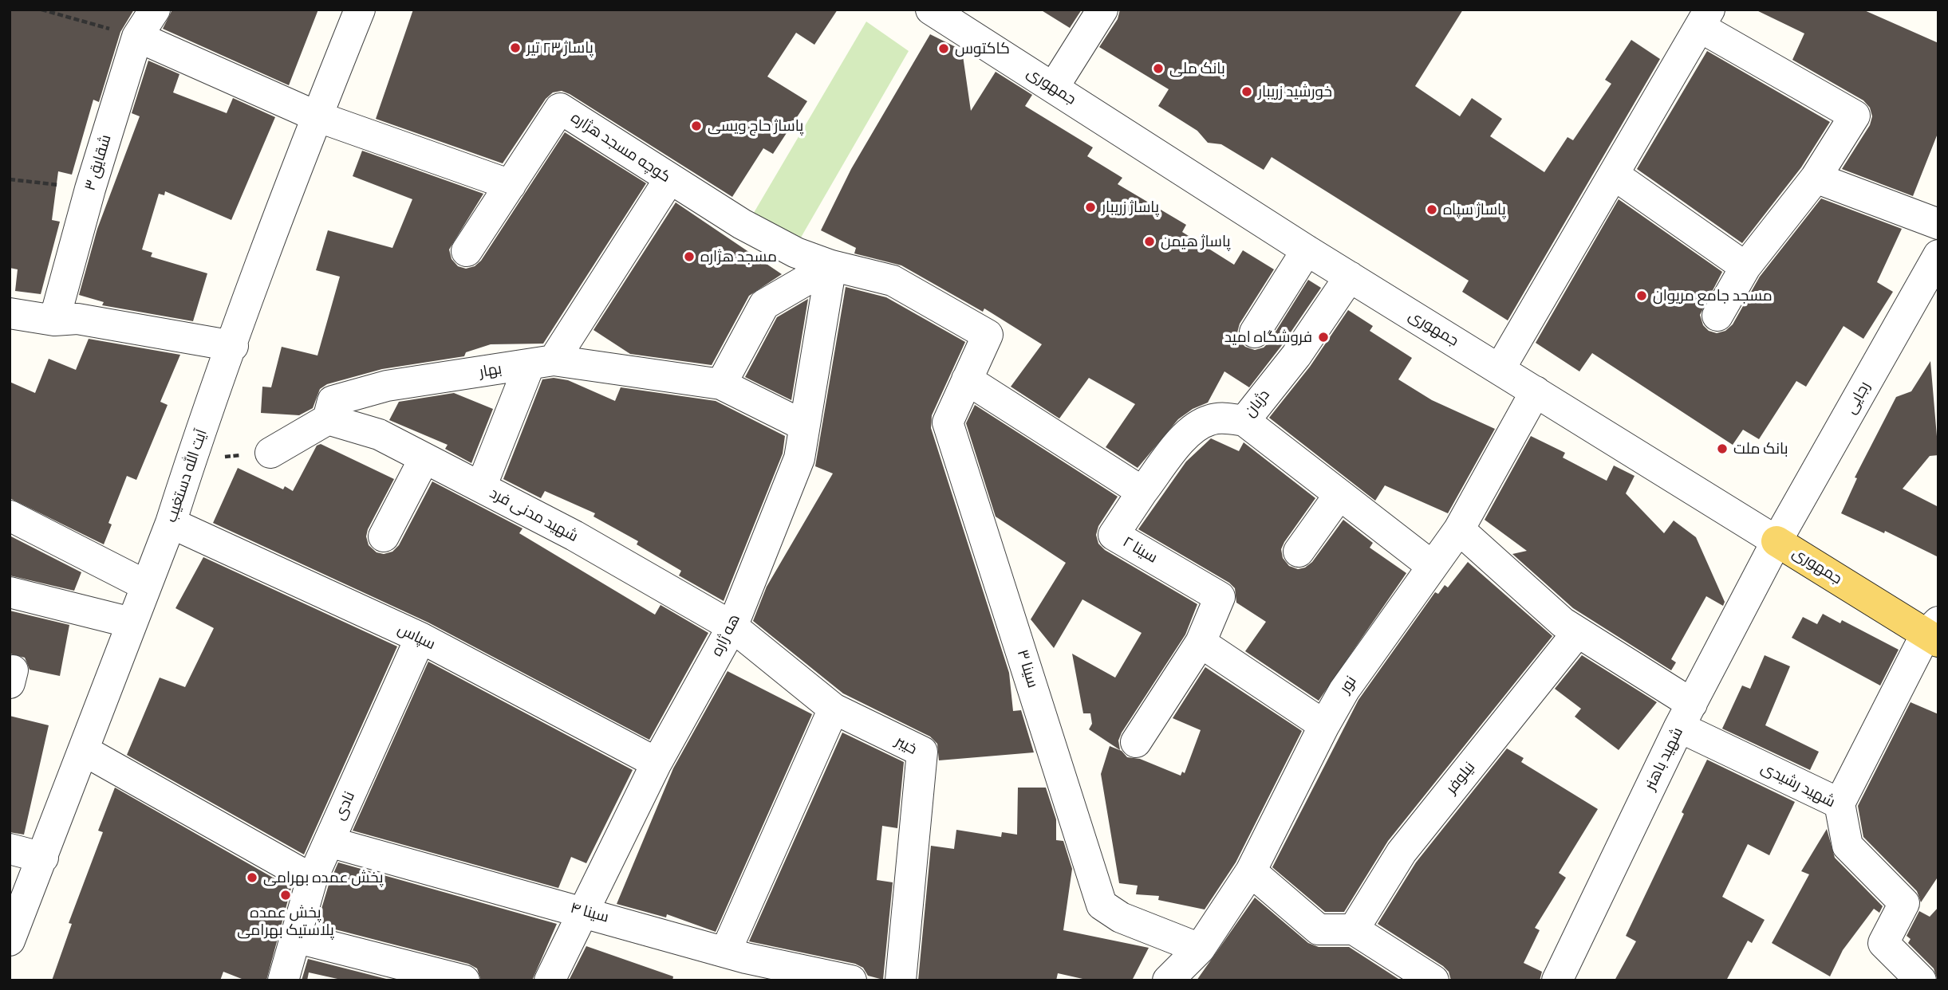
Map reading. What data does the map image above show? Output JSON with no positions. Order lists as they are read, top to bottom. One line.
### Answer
{"streets":{"main road":["جمهوری"],"street":["کوچه مسجد هژاره","شقایق ۳","بهار","رجایی","دژبان","آیت الله دستغیب","شهید مدنی فرد","سینا ۲","هه ژاره","سپاس","سینا ۳","نور","خیبر","شهید باهنر","نیلوفر","شهید رشیدی","نادی","سینا ۴"]},"crossings":[["جمهوری","رجایی"],["جمهوری","دژبان"],["جمهوری","نور"],["جمهوری","شهید باهنر"],["کوچه مسجد هژاره","هه ژاره"],["کوچه مسجد هژاره","سینا ۳"],["بهار","شهید مدنی فرد"],["بهار","هه ژاره"],["رجایی","شهید باهنر"],["دژبان","سینا ۲"],["آیت الله دستغیب","سپاس"],["شهید مدنی فرد","هه ژاره"],["شهید مدنی فرد","خیبر"],["هه ژاره","سپاس"],["هه ژاره","خیبر"],["هه ژاره","سینا ۴"],["سپاس","نادی"],["سینا ۳","نور"],["نور","شهید رشیدی"],["شهید باهنر","شهید رشیدی"],["نیلوفر","شهید رشیدی"],["نادی","سینا ۴"]],"places":["پاساژ ۲۳ تیر","کاکتوس","بانک ملی","خورشید زریبار","پاساژ حاج ویسی","پاساژ زریبار","پاساژ سپاه","پاساژ هیمن","مسجد هژاره","مسجد جامع مریوان","فروشگاه امید","بانک ملت","پخش عمده بهرامی","پخش عمده پلاستیک بهرامی"]}
